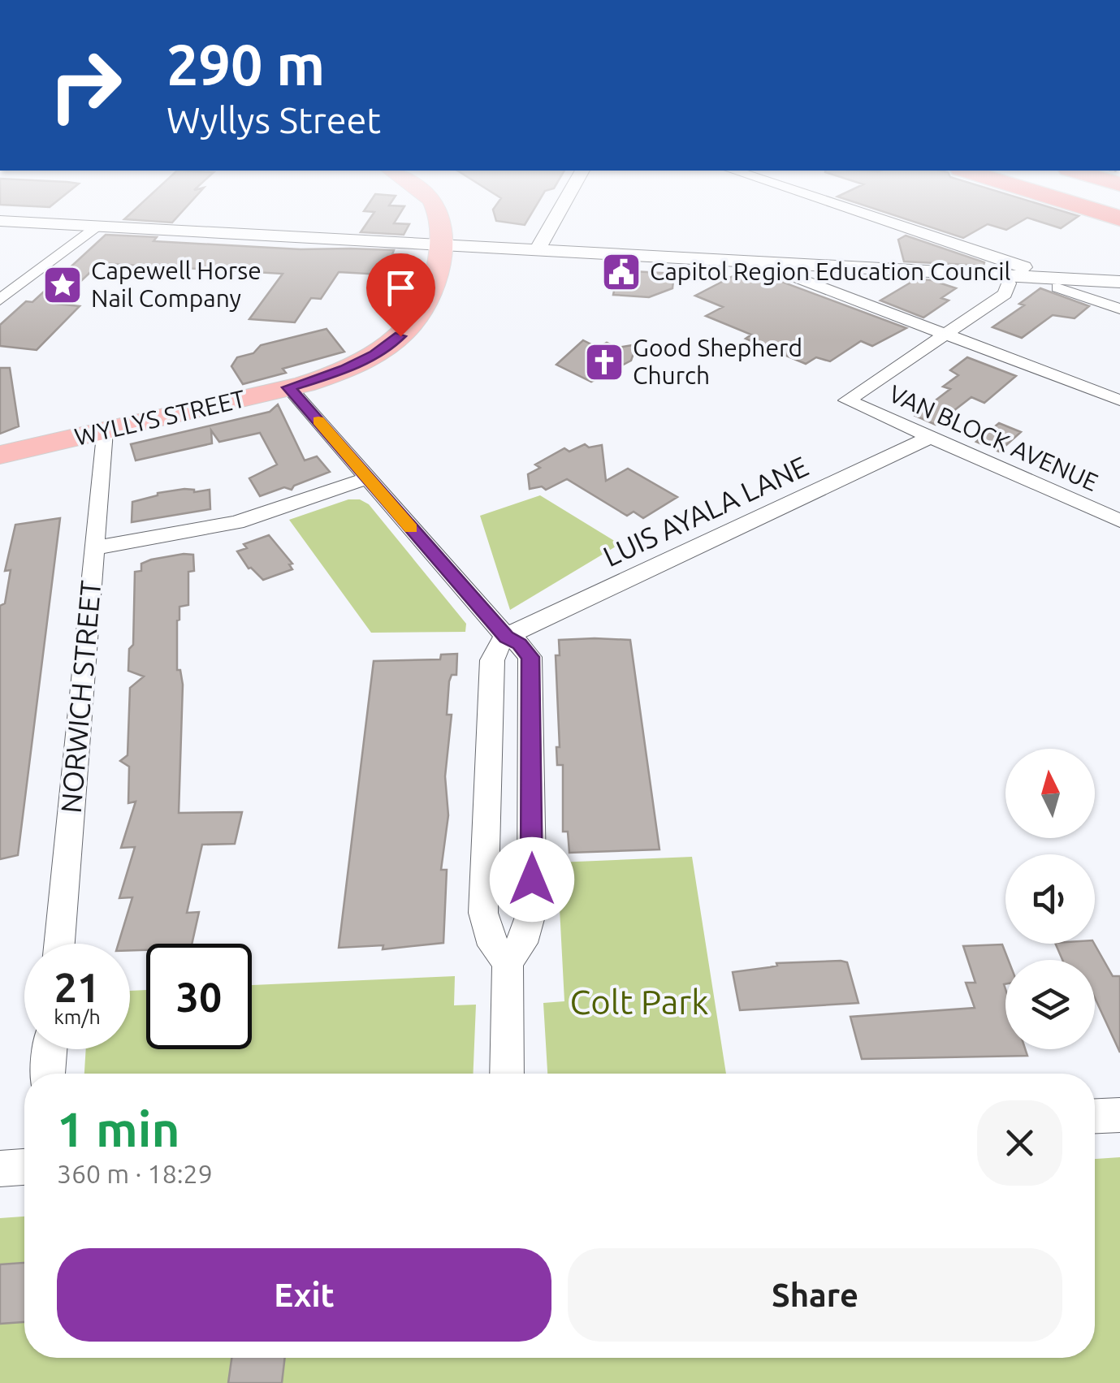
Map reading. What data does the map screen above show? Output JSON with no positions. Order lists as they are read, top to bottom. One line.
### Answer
{"streets":{"main road":["WYLLYS STREET"],"street":["VAN BLOCK AVENUE","LUIS AYALA LANE","NORWICH STREET"]},"crossings":[["WYLLYS STREET","NORWICH STREET"],["VAN BLOCK AVENUE","LUIS AYALA LANE"]],"parks":["Colt Park"],"places":{"public building":["Capitol Region Education Council"],"place":["Capewell Horse Nail Company"],"church":["Good Shepherd Church"]},"north":"top","page":{"turn":["290 m","Wyllys Street"],"speed":"21 km/h","limit":"30","heading":["1 min","360 m · 18:29"],"buttons":["Exit","Share"]}}
